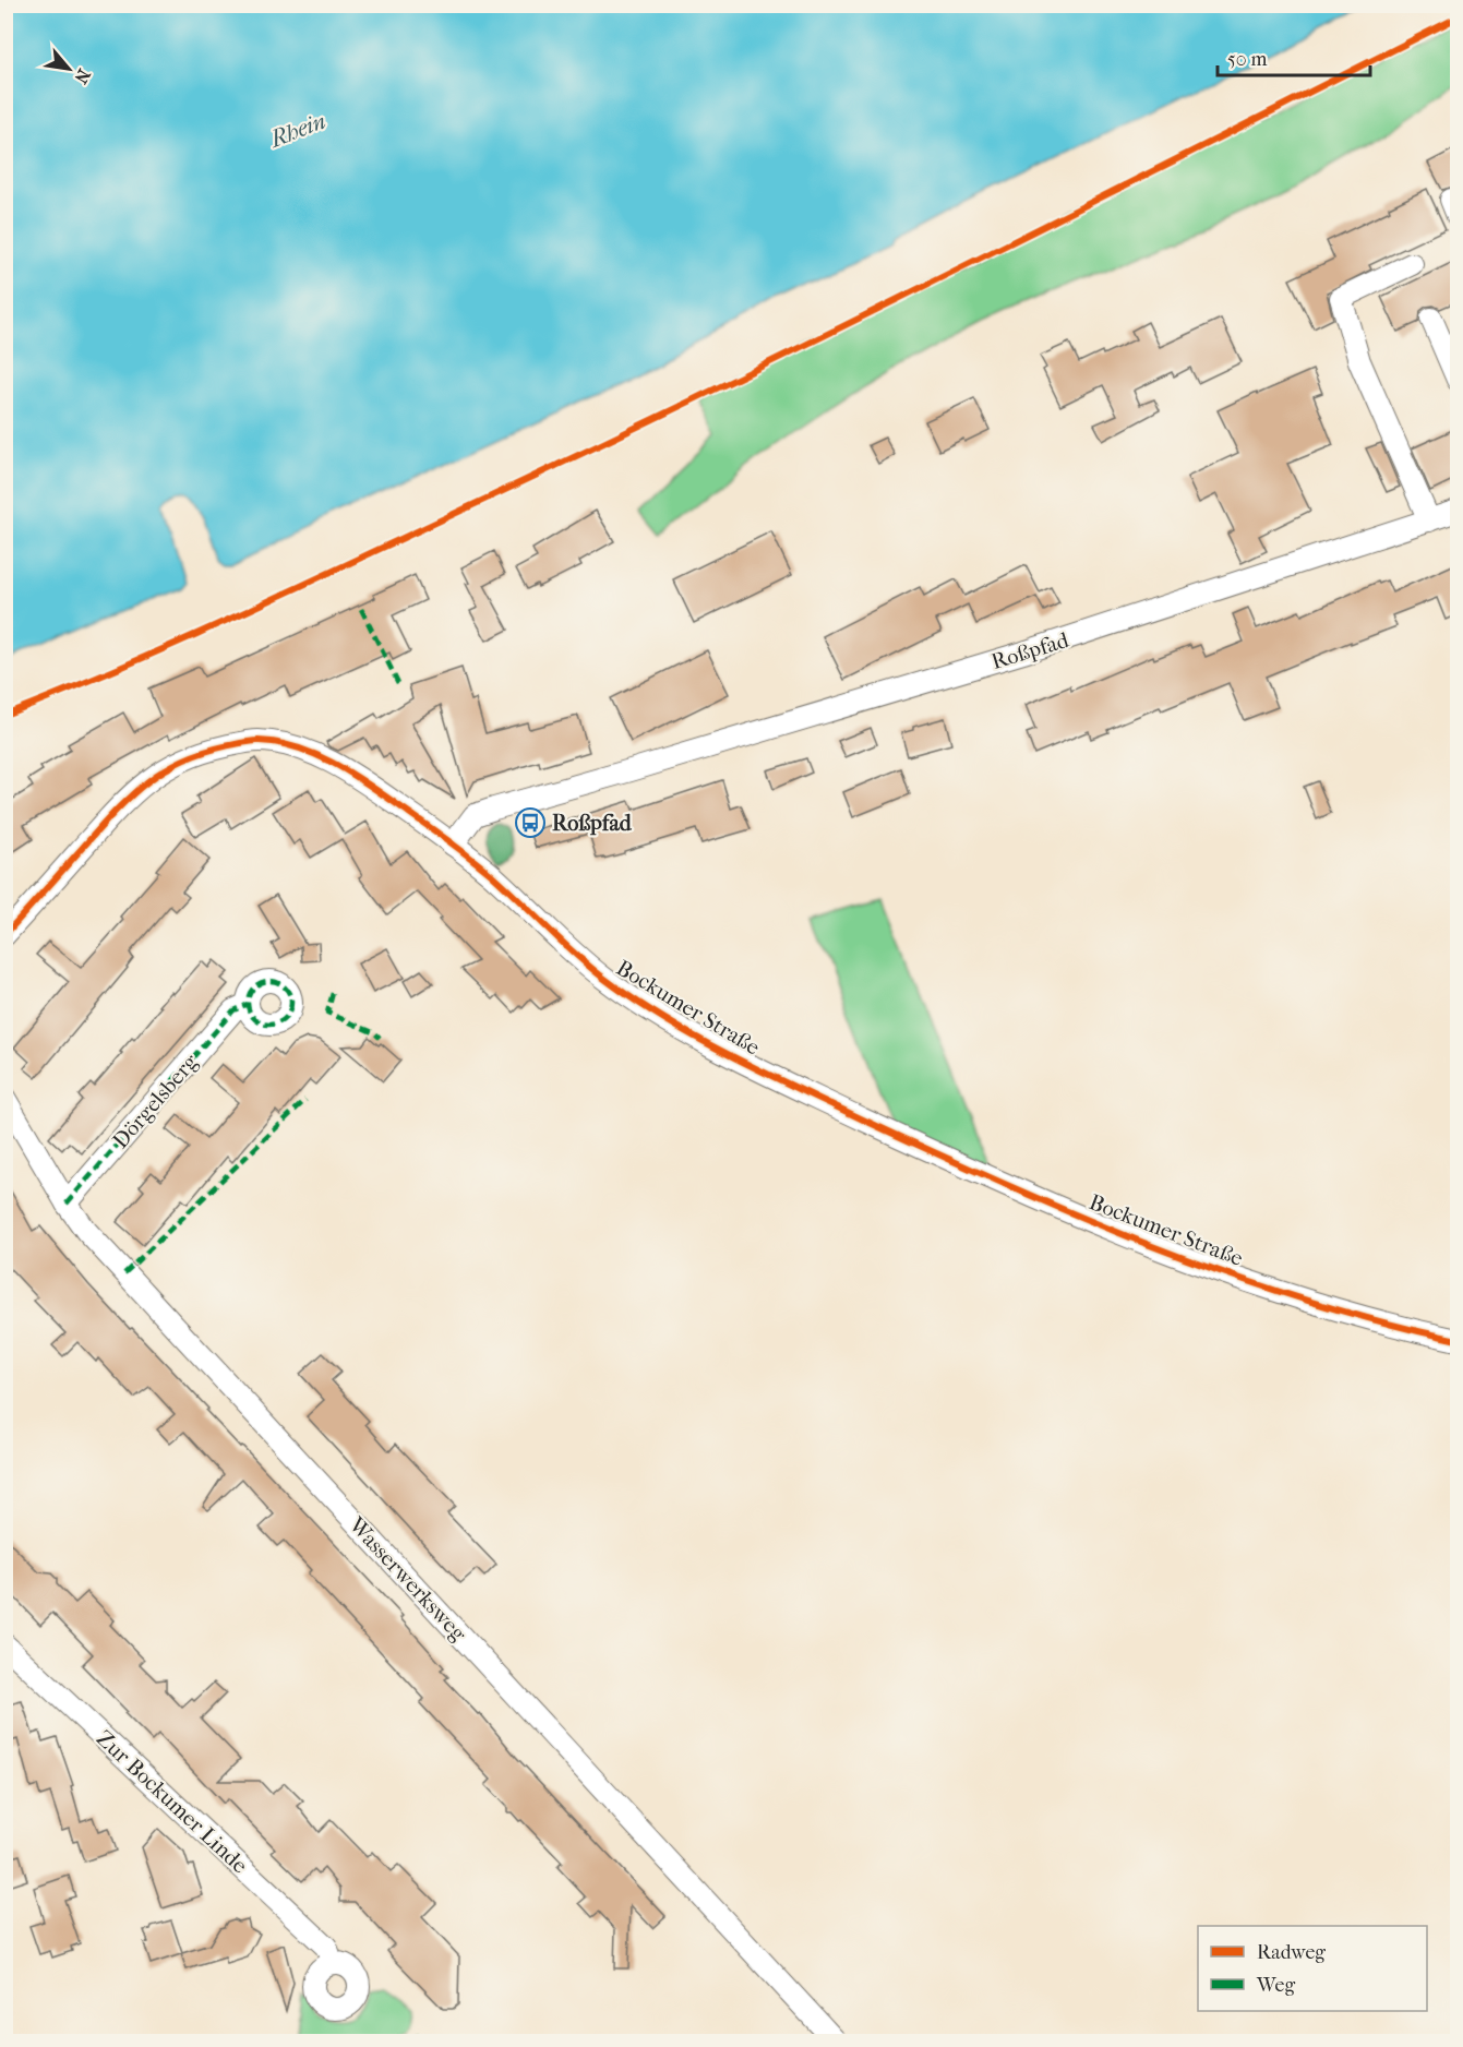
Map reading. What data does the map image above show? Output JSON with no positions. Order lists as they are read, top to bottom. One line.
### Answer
{"streets":{"street":["Roßpfad","Bockumer Straße","Dörgelsberg","Wasserwerksweg","Zur Bockumer Linde"]},"crossings":[["Roßpfad","Bockumer Straße"],["Dörgelsberg","Wasserwerksweg"]],"water":["Rhein"],"places":{"bus stop":["Roßpfad"]},"legend":["Radweg","Weg"],"scale_bar":"50 m","north":"bottom right"}
